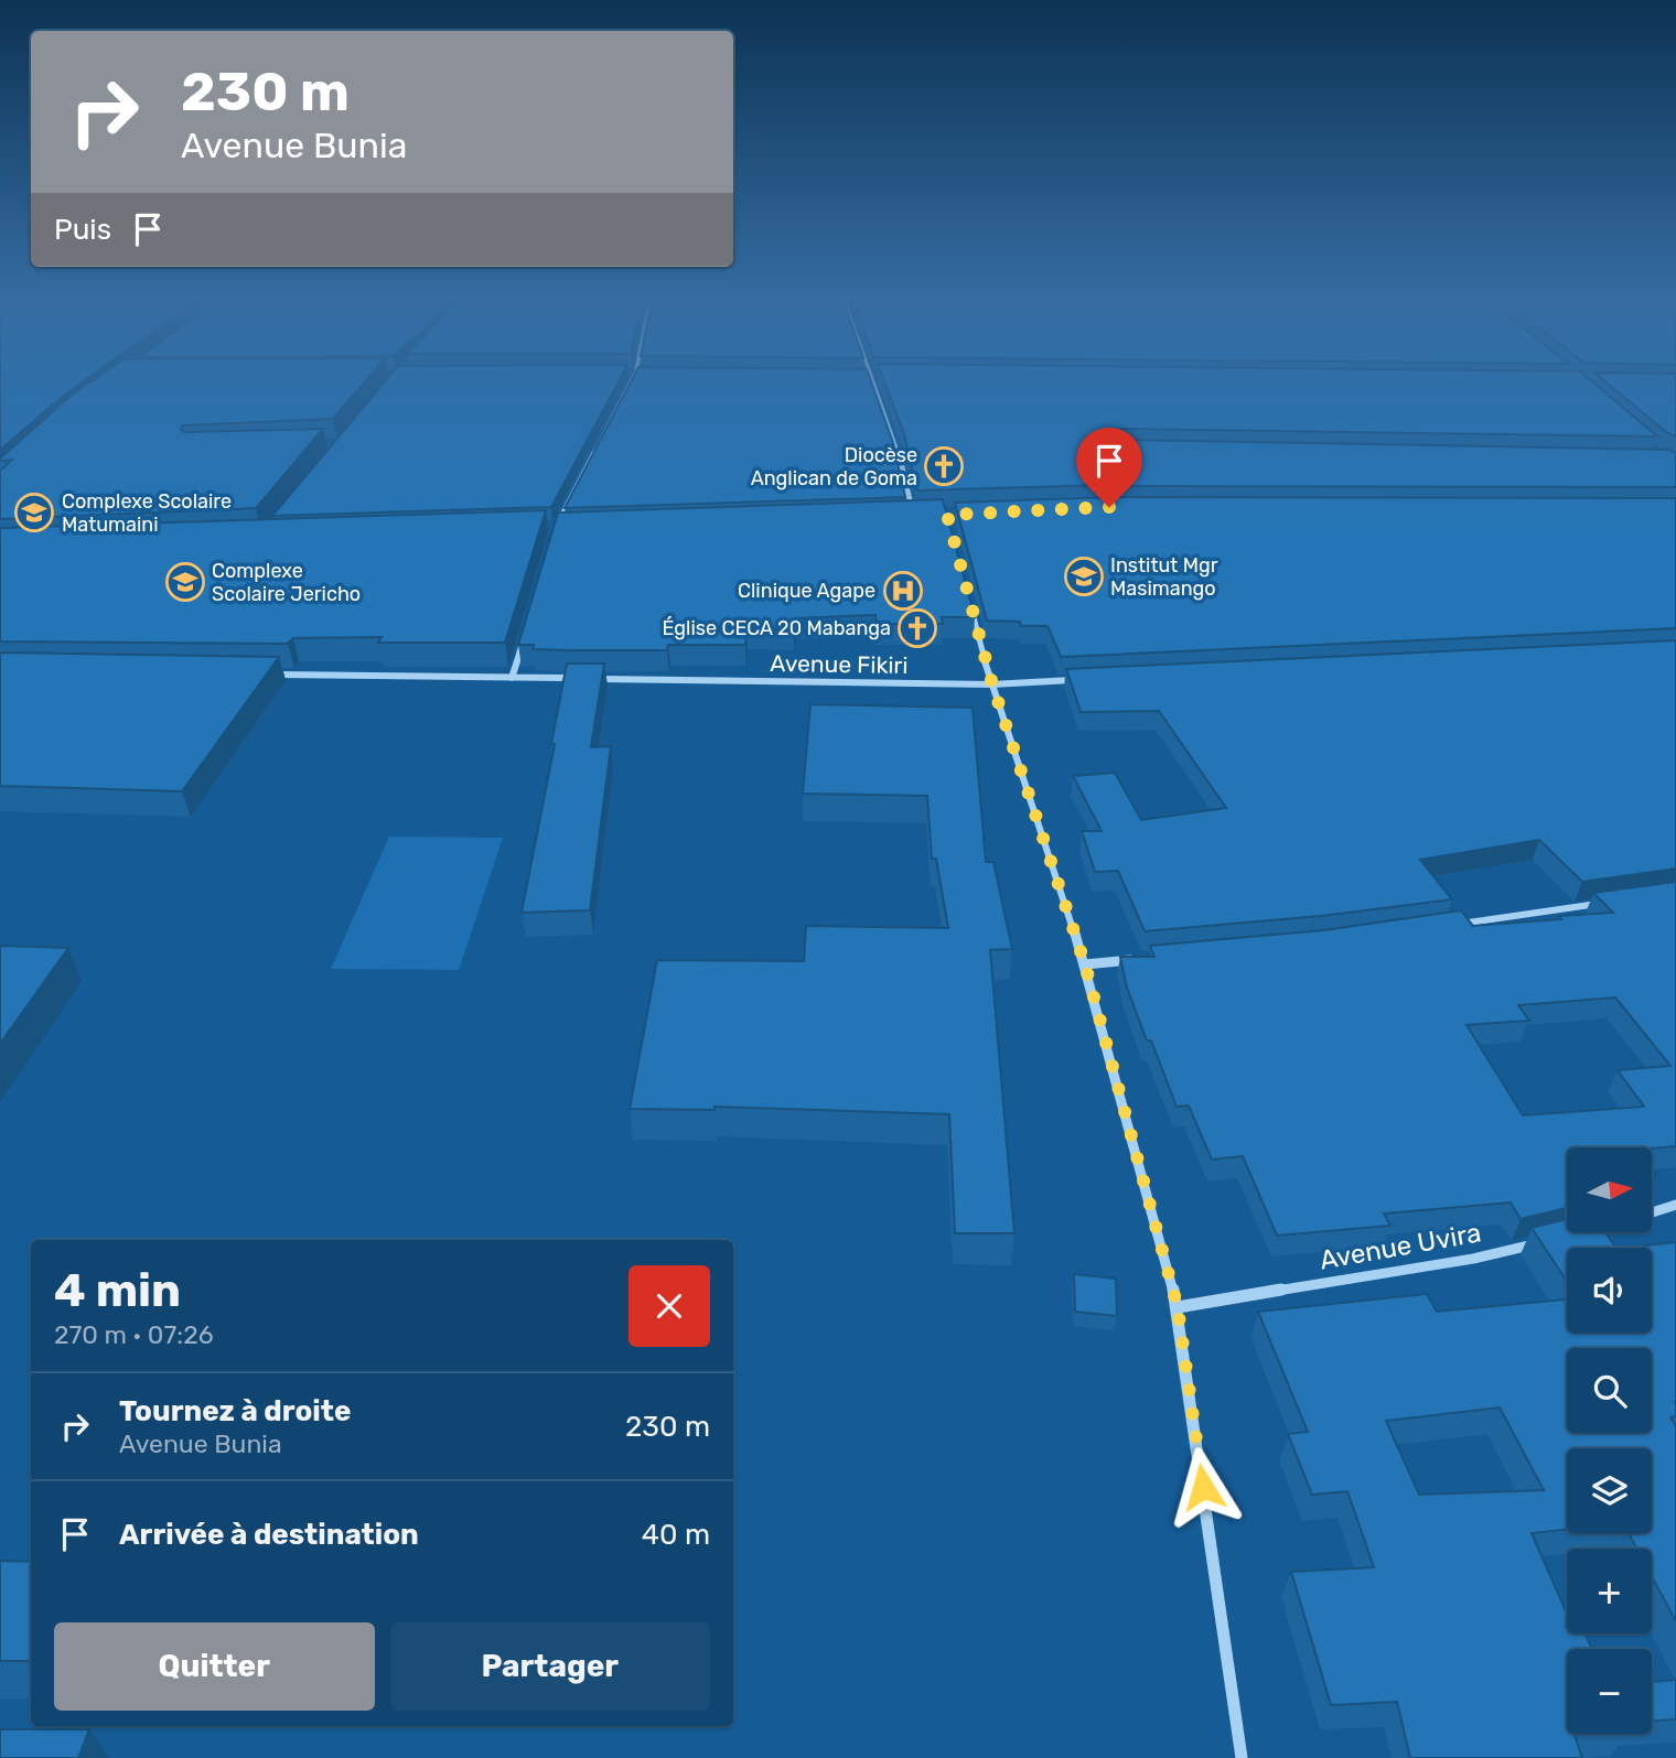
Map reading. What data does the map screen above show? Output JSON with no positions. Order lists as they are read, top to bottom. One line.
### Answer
{"streets":{"street":["Avenue Fikiri","Avenue Uvira"]},"places":{"church":["Diocèse Anglican de Goma","Église CECA 20 Mabanga"],"school or university":["Complexe Scolaire Matumaini","Institut Mgr Masimango","Complexe Scolaire Jericho"],"hospital":["Clinique Agape"]},"north":"right","page":{"turn":["230 m","Avenue Bunia"],"then":"Puis","map_buttons":["+","−"],"heading":["4 min","270 m · 07:26"],"list":[{"name":"Tournez à droite","note":"Avenue Bunia","value":"230 m"},{"name":"Arrivée à destination","value":"40 m"}],"buttons":["Quitter","Partager"]}}
